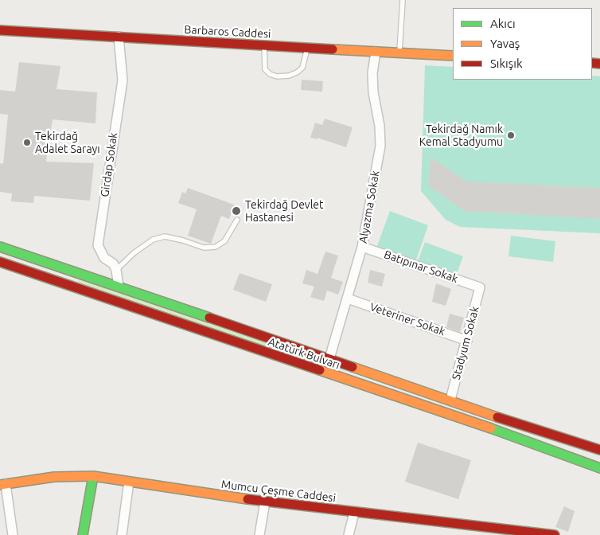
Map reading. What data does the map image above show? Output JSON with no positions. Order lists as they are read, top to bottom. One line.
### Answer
{"streets":{"main road":["Barbaros Caddesi","Atatürk Bulvarı","Mumcu Çeşme Caddesi"],"street":["Girdap Sokak","Alyazma Sokak","Batıpınar Sokak","Veteriner Sokak","Stadyum Sokak"]},"crossings":[["Barbaros Caddesi","Girdap Sokak"],["Barbaros Caddesi","Alyazma Sokak"],["Alyazma Sokak","Batıpınar Sokak"],["Alyazma Sokak","Veteriner Sokak"],["Alyazma Sokak","Atatürk Bulvarı"],["Batıpınar Sokak","Stadyum Sokak"],["Veteriner Sokak","Stadyum Sokak"],["Stadyum Sokak","Atatürk Bulvarı"]],"places":["Tekirdağ Namık Kemal Stadyumu","Tekirdağ Adalet Sarayı","Tekirdağ Devlet Hastanesi"],"legend":["Akıcı","Yavaş","Sıkışık"]}
